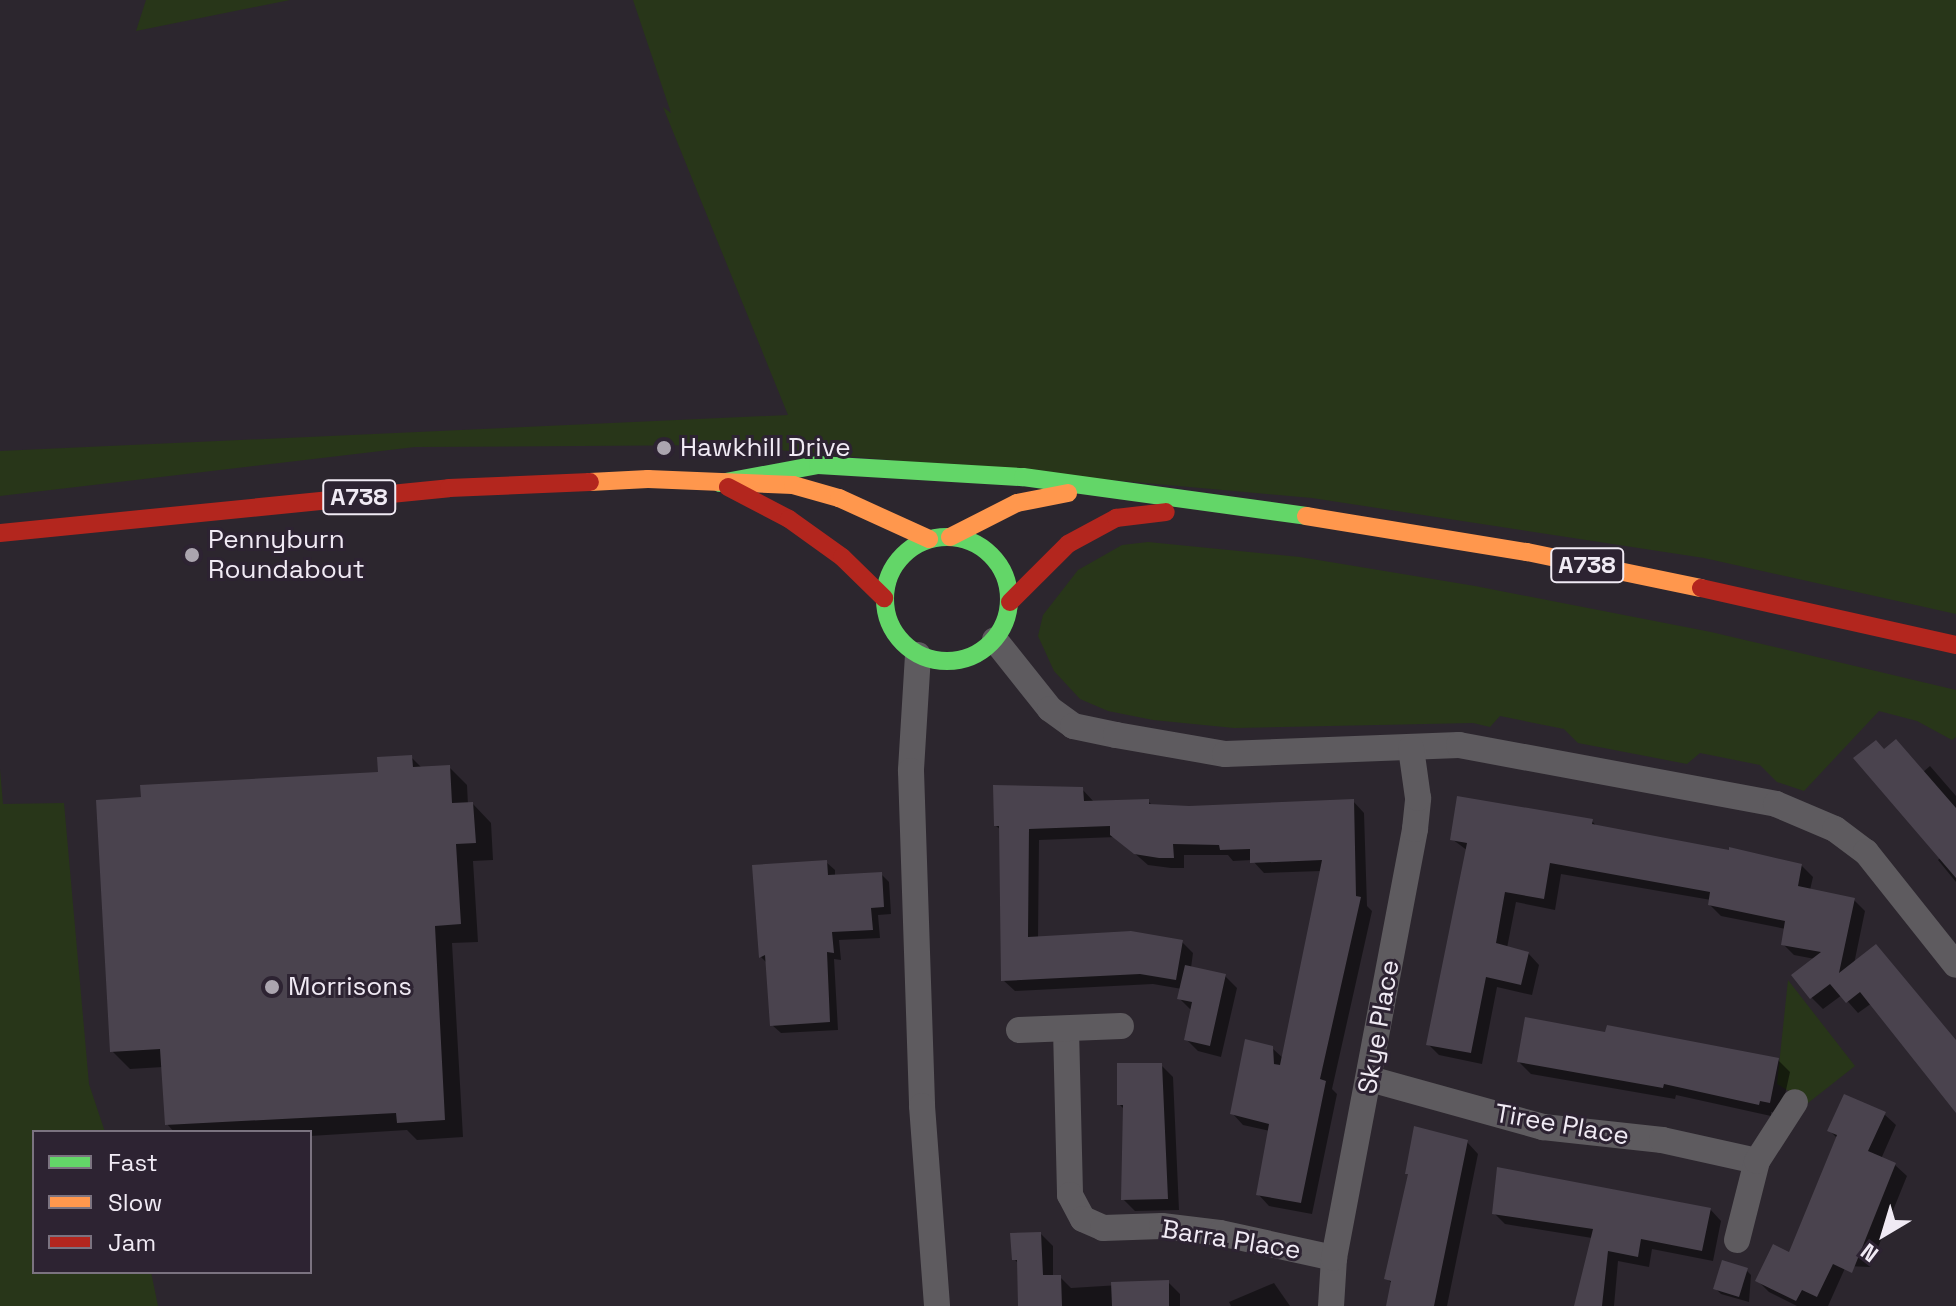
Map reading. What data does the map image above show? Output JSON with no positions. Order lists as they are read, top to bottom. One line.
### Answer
{"streets":{"main road":["A738"],"street":["Skye Place","Tiree Place","Barra Place"]},"crossings":[["Skye Place","Tiree Place"],["Skye Place","Barra Place"]],"places":["Hawkhill Drive","Pennyburn Roundabout","Morrisons"],"legend":["Fast","Slow","Jam"],"north":"bottom left"}
